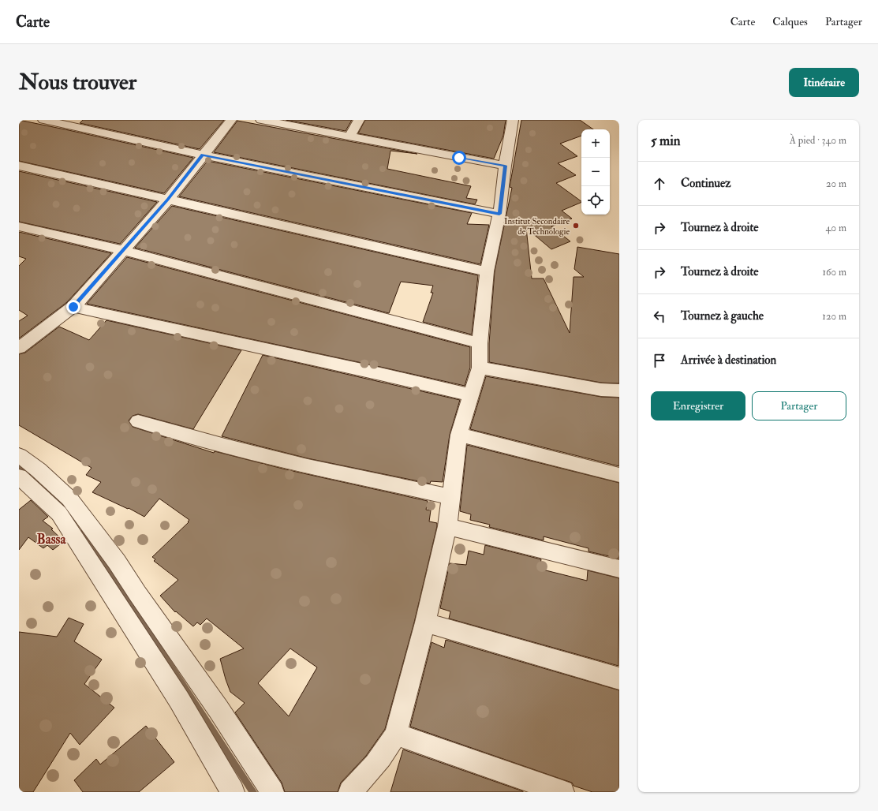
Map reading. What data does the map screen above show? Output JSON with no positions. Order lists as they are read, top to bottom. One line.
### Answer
{"districts":["Bassa"],"places":["Institut Secondaire de Technologie"],"page":{"header":"Carte","nav":["Carte","Calques","Partager"],"buttons":["Itinéraire",["Enregistrer","Partager"]],"title":"Nous trouver","heading":["5 min","À pied · 340 m"],"map_buttons":["+","−"],"list":[["Continuez","20 m"],["Tournez à droite","40 m"],["Tournez à droite","160 m"],["Tournez à gauche","120 m"],"Arrivée à destination"]}}
